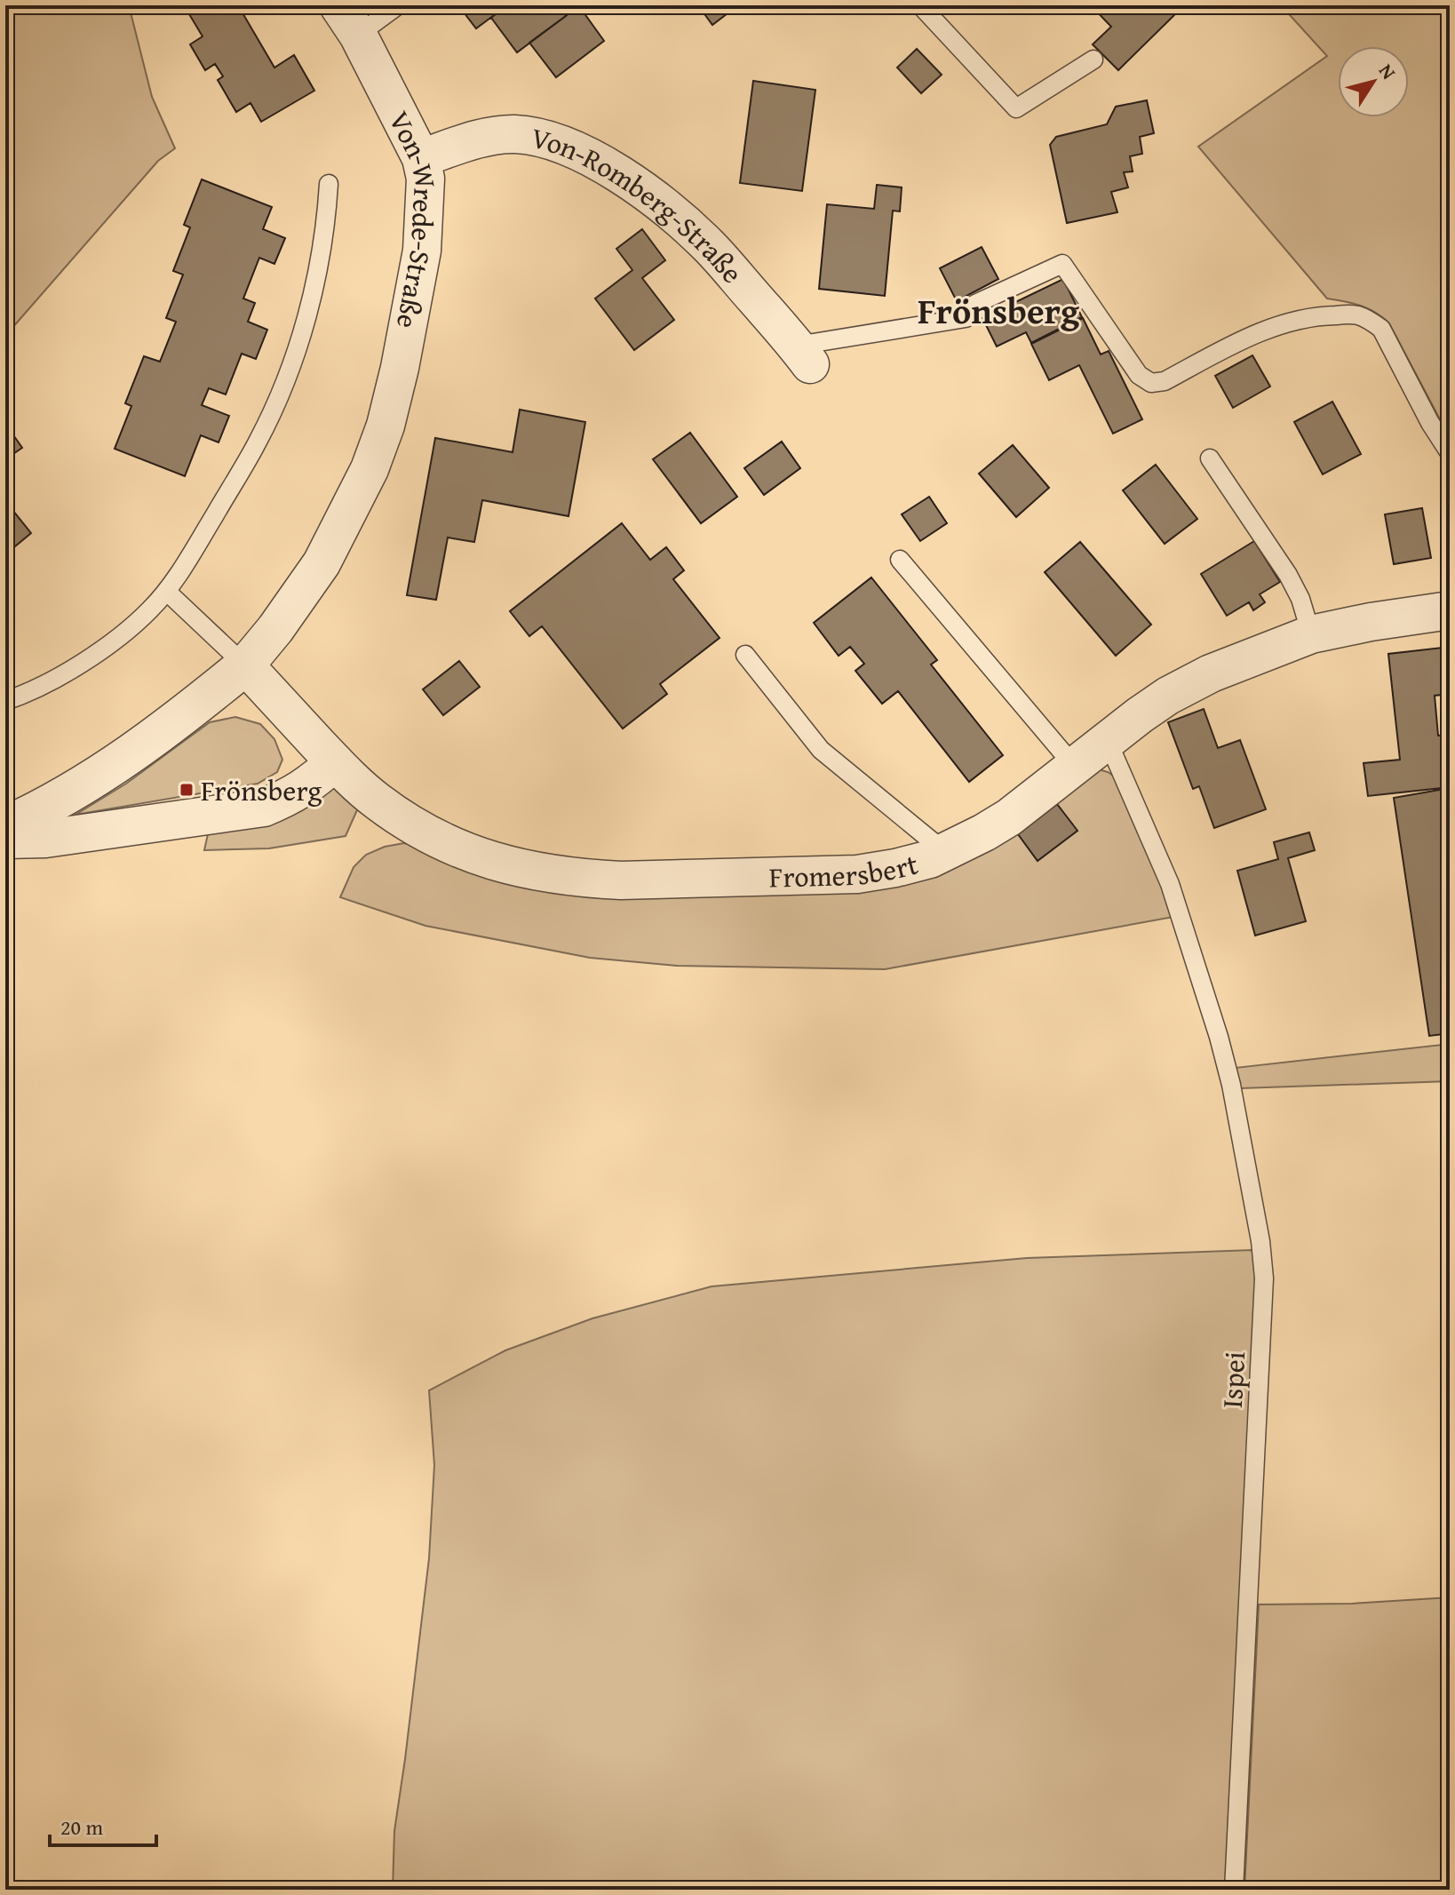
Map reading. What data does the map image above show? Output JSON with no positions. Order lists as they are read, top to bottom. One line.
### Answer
{"streets":{"street":["Von-Romberg-Straße","Von-Wrede-Straße","Fromersbert"],"lane":["Ispei"]},"crossings":[["Von-Romberg-Straße","Von-Wrede-Straße"],["Von-Wrede-Straße","Fromersbert"],["Fromersbert","Ispei"]],"districts":["Frönsberg"],"places":{"transit":["Frönsberg"]},"scale_bar":"20 m","north":"top right"}
